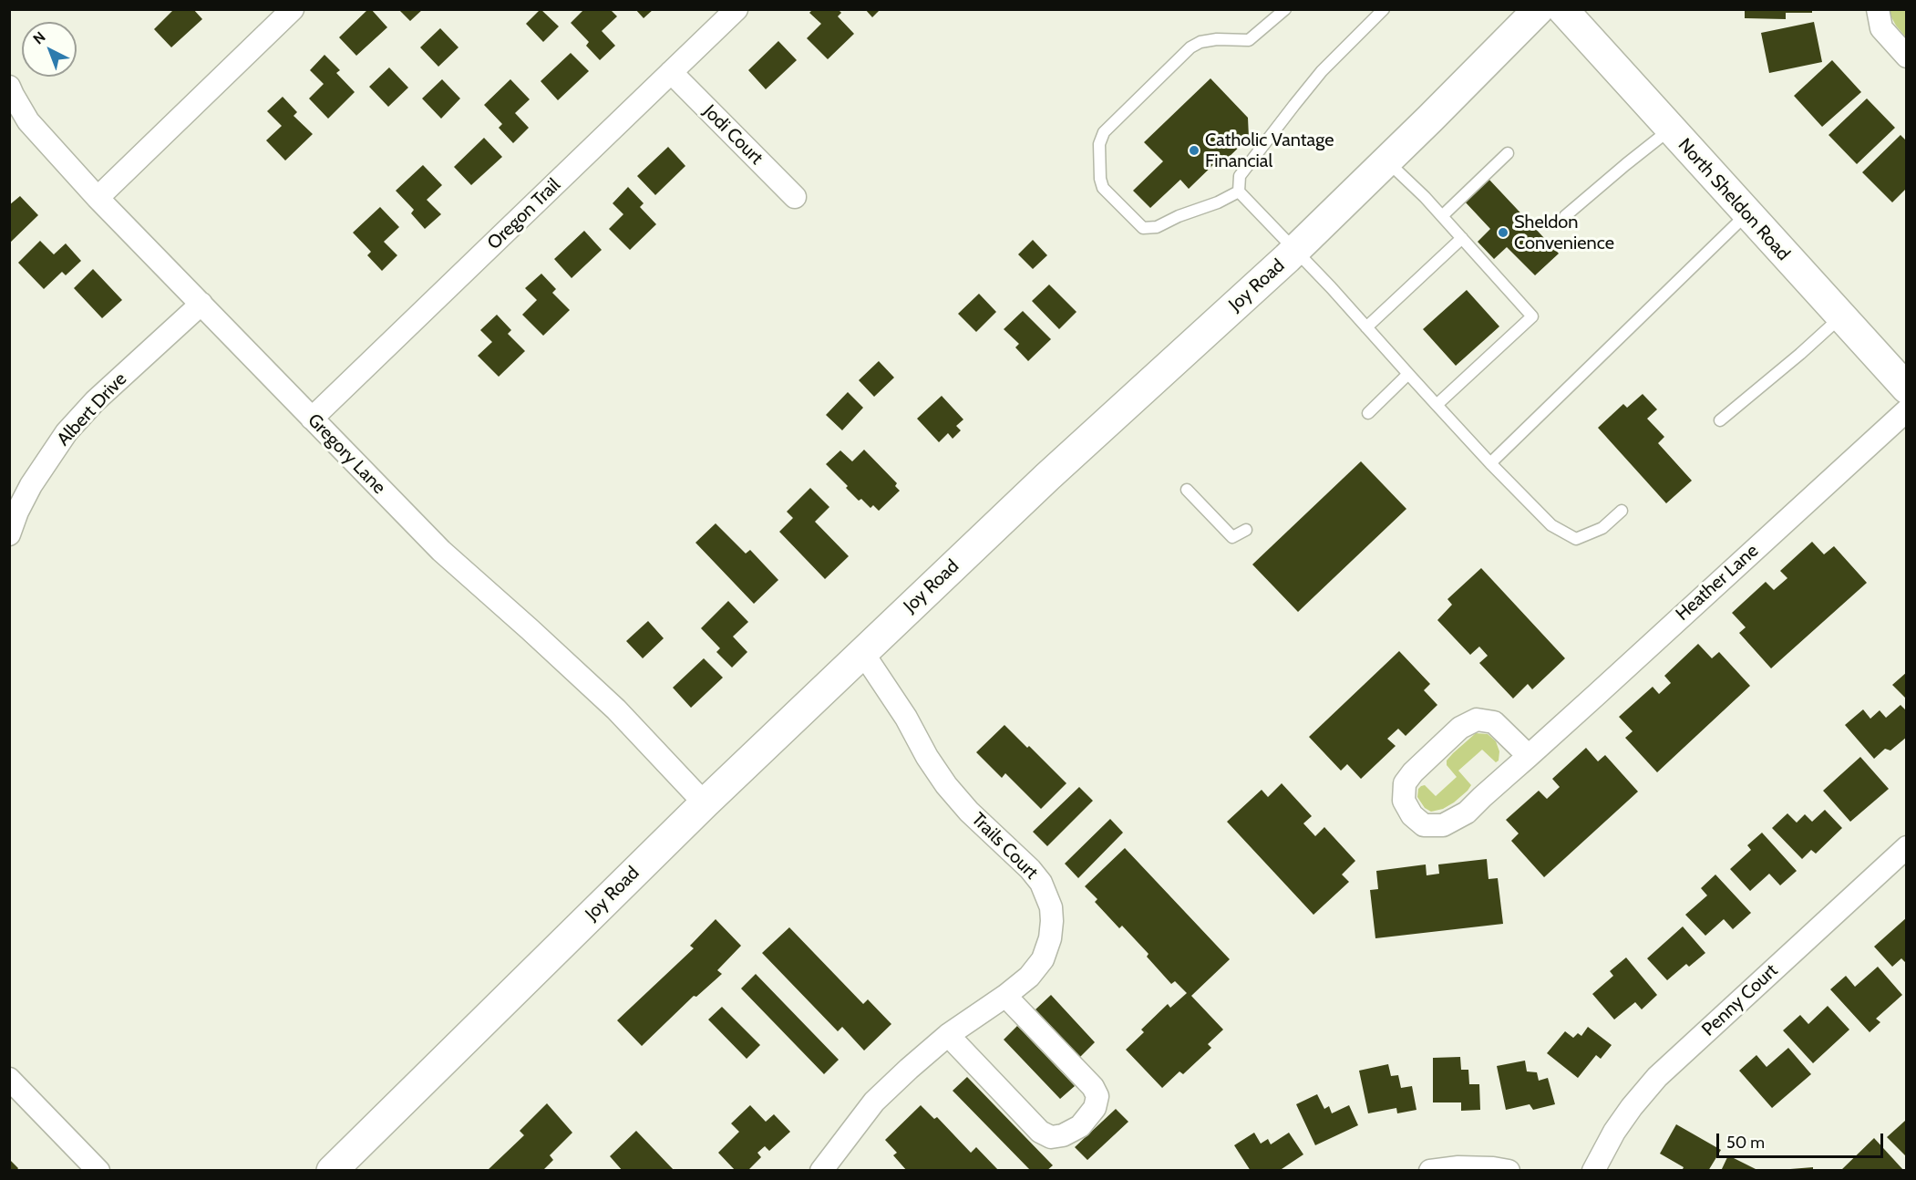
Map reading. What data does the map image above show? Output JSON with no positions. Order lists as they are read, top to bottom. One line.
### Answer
{"streets":{"street":["Jodi Court","North Sheldon Road","Oregon Trail","Joy Road","Albert Drive","Gregory Lane","Heather Lane","Trails Court","Penny Court"]},"crossings":[["Jodi Court","Oregon Trail"],["Oregon Trail","Gregory Lane"],["Joy Road","Gregory Lane"],["Joy Road","Trails Court"],["Albert Drive","Gregory Lane"]],"places":["Catholic Vantage Financial","Sheldon Convenience"],"scale_bar":"50 m","north":"top left"}
